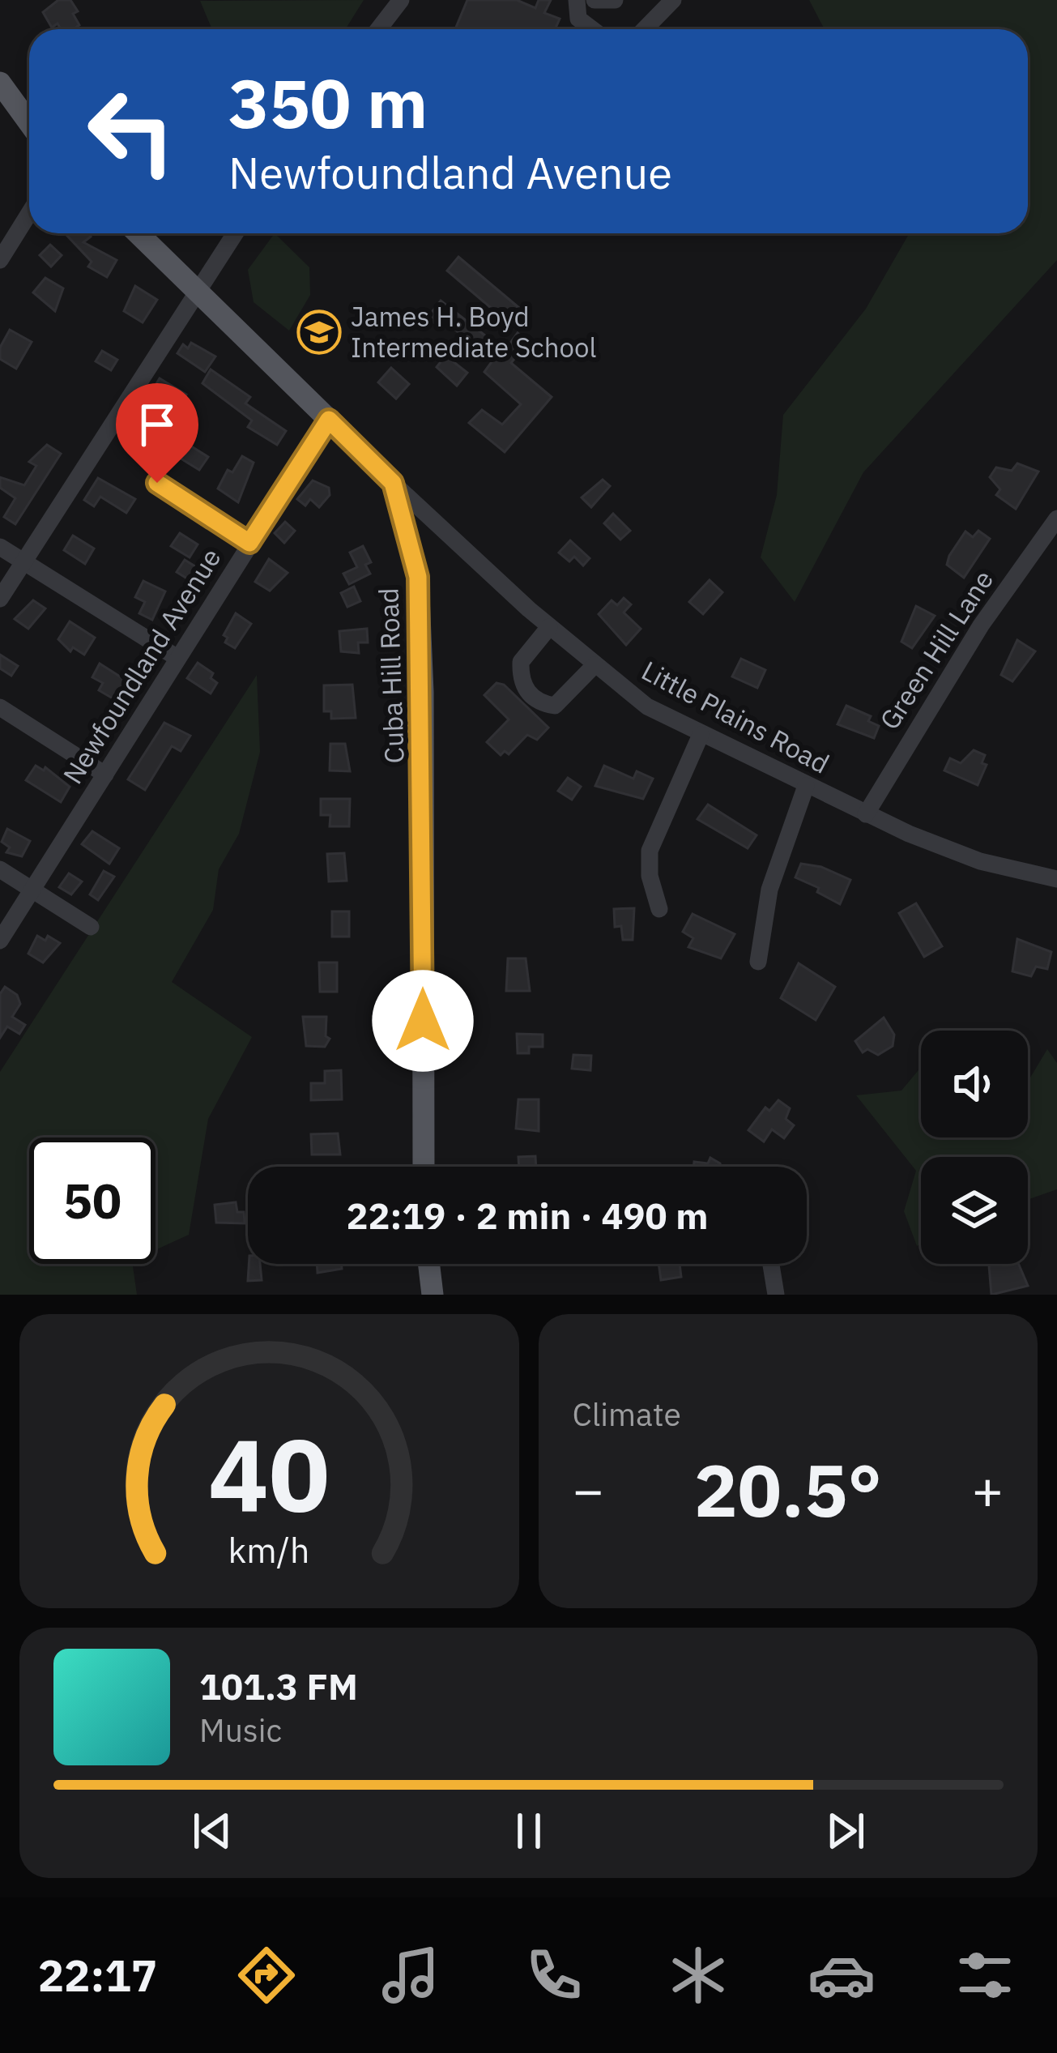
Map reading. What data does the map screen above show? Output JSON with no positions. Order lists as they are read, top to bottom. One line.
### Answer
{"streets":{"main road":["Cuba Hill Road"],"street":["Green Hill Lane","Newfoundland Avenue","Little Plains Road"]},"crossings":[["Green Hill Lane","Little Plains Road"],["Cuba Hill Road","Little Plains Road"]],"places":{"school or university":["James H. Boyd Intermediate School"]},"page":{"turn":["350 m","Newfoundland Avenue"],"limit":"50","trip":"22:19 · 2 min · 490 m","tile":"Climate","heat":["−","20.5°","+"],"song":["101.3 FM","Music"],"tabs":"22:17","gauge":["40","km/h"]}}
